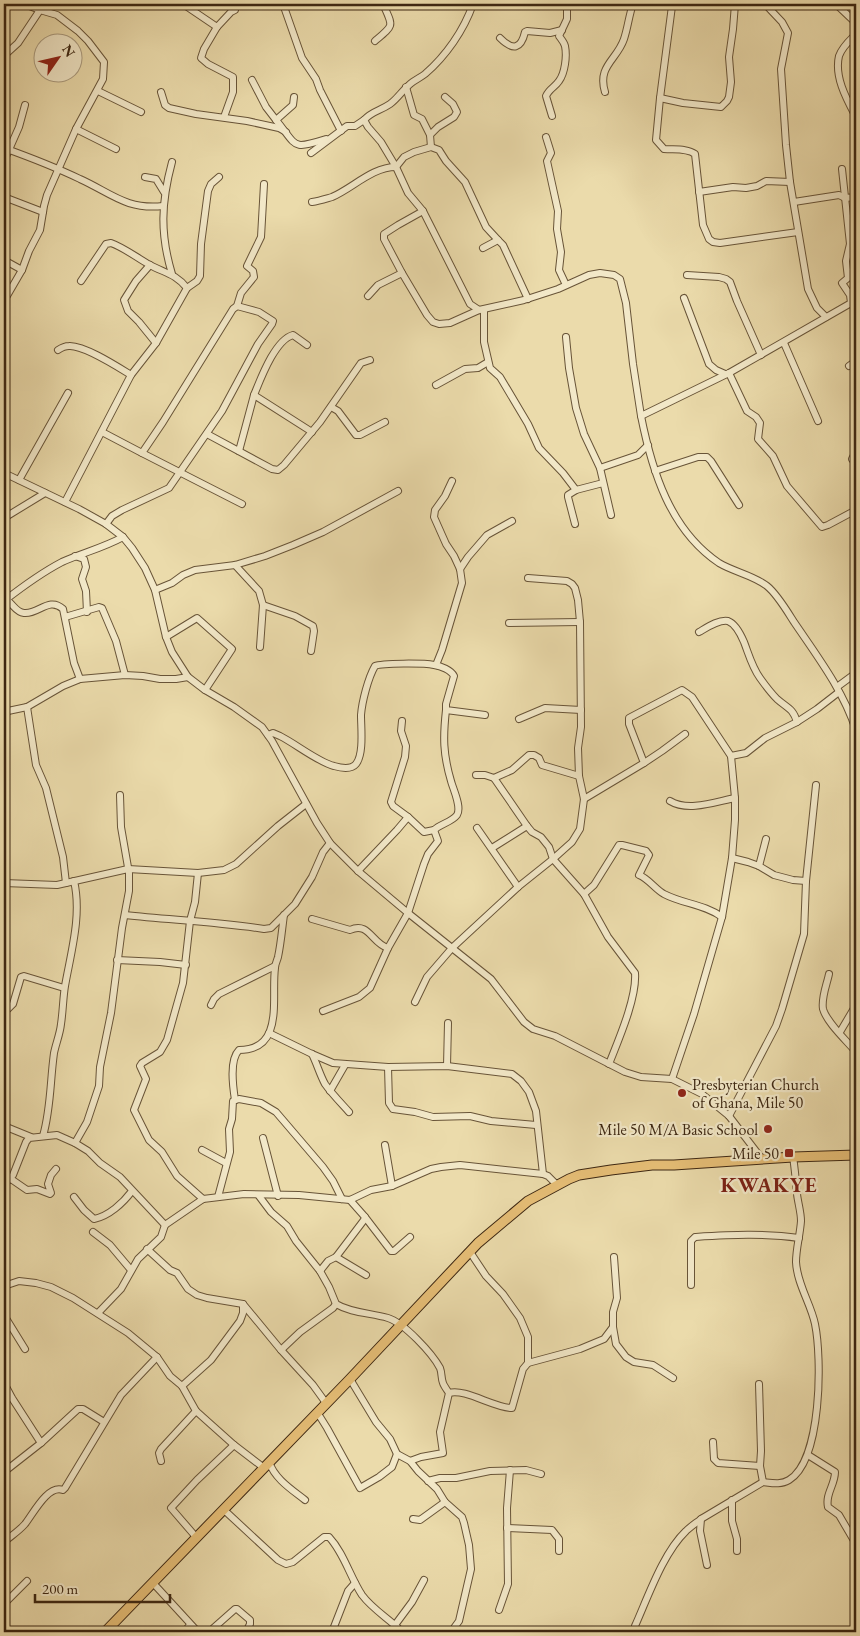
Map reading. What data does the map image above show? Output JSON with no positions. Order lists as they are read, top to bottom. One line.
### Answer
{"districts":["KWAKYE"],"places":{"other":["Presbyterian Church of Ghana, Mile 50","Mile 50 M/A Basic School"],"transit":["Mile 50"]},"scale_bar":"200 m","north":"top right"}
